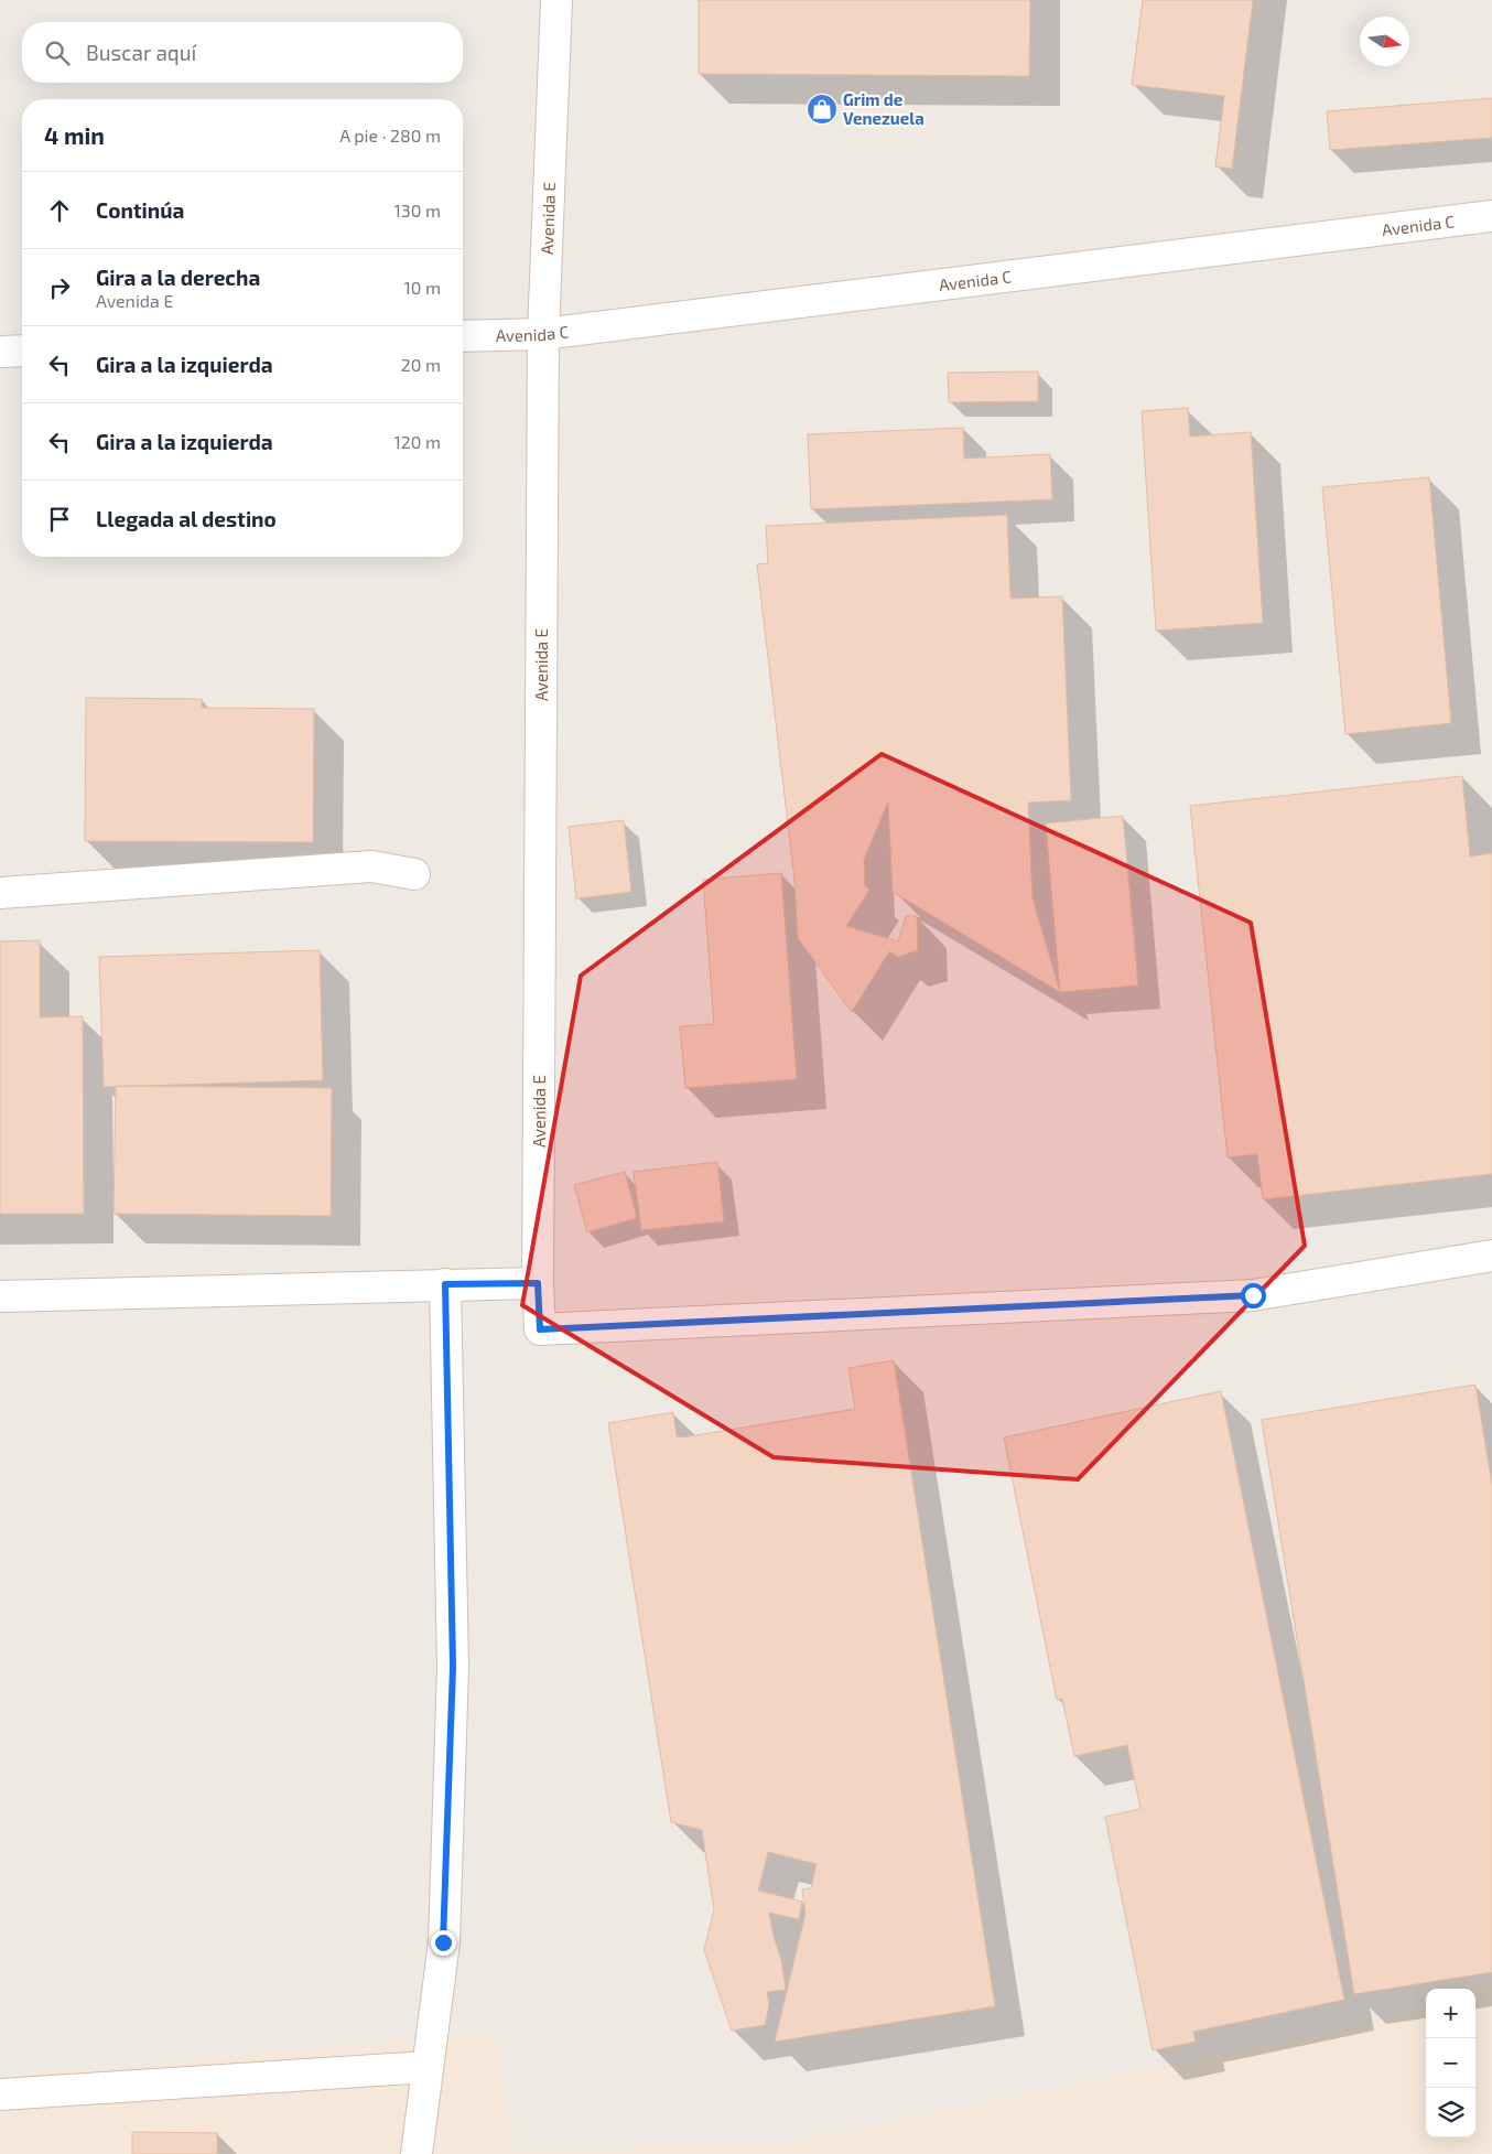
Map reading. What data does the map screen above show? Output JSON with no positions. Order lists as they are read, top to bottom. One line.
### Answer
{"streets":{"street":["Avenida E","Avenida C"]},"crossings":[["Avenida E","Avenida C"]],"places":{"shop":["Grim de Venezuela"]},"north":"right","page":{"search":"Buscar aquí","heading":["4 min","A pie · 280 m"],"list":[["Continúa","130 m"],["Gira a la derecha","Avenida E","10 m"],["Gira a la izquierda","20 m"],["Gira a la izquierda","120 m"],"Llegada al destino"],"map_buttons":["+","−"]}}
